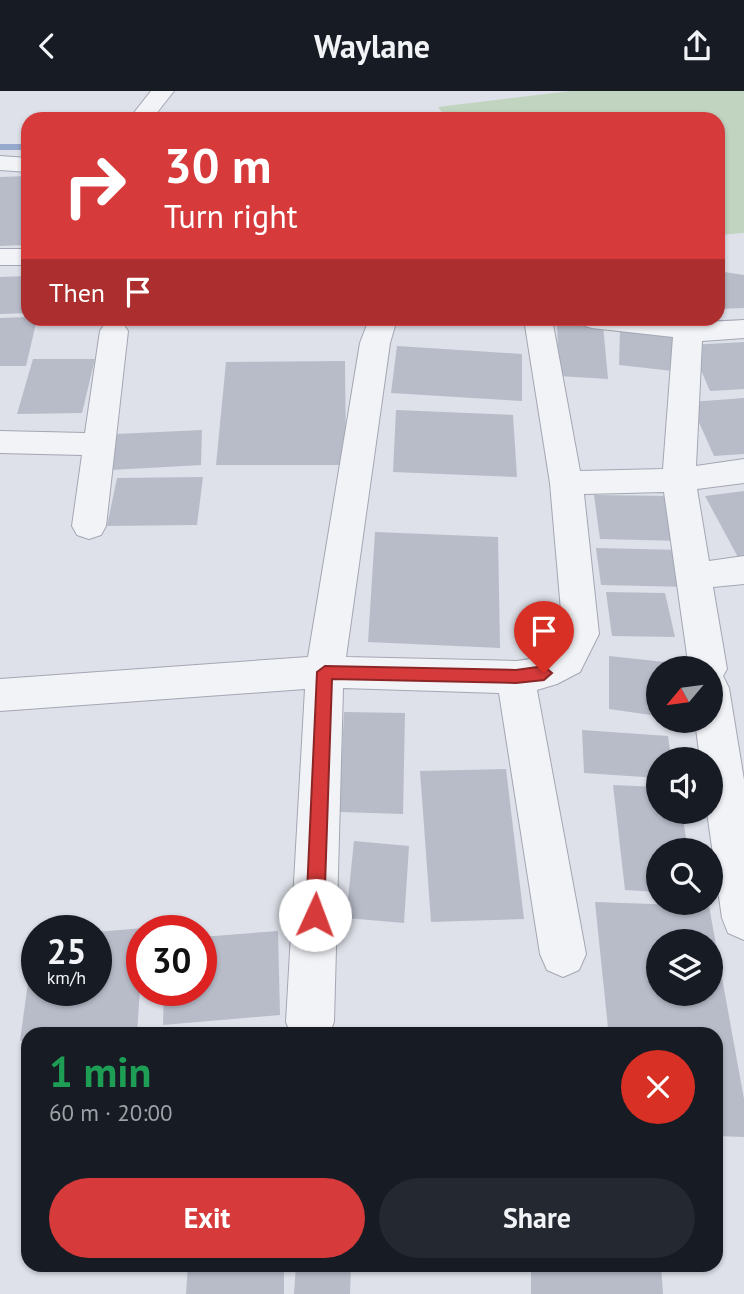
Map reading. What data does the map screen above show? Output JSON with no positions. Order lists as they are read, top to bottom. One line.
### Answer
{"north":"bottom left","page":{"header":"Waylane","turn":["30 m","Turn right"],"then":"Then","speed":"25 km/h","limit":"30","heading":["1 min","60 m · 20:00"],"buttons":["Exit","Share"]}}
